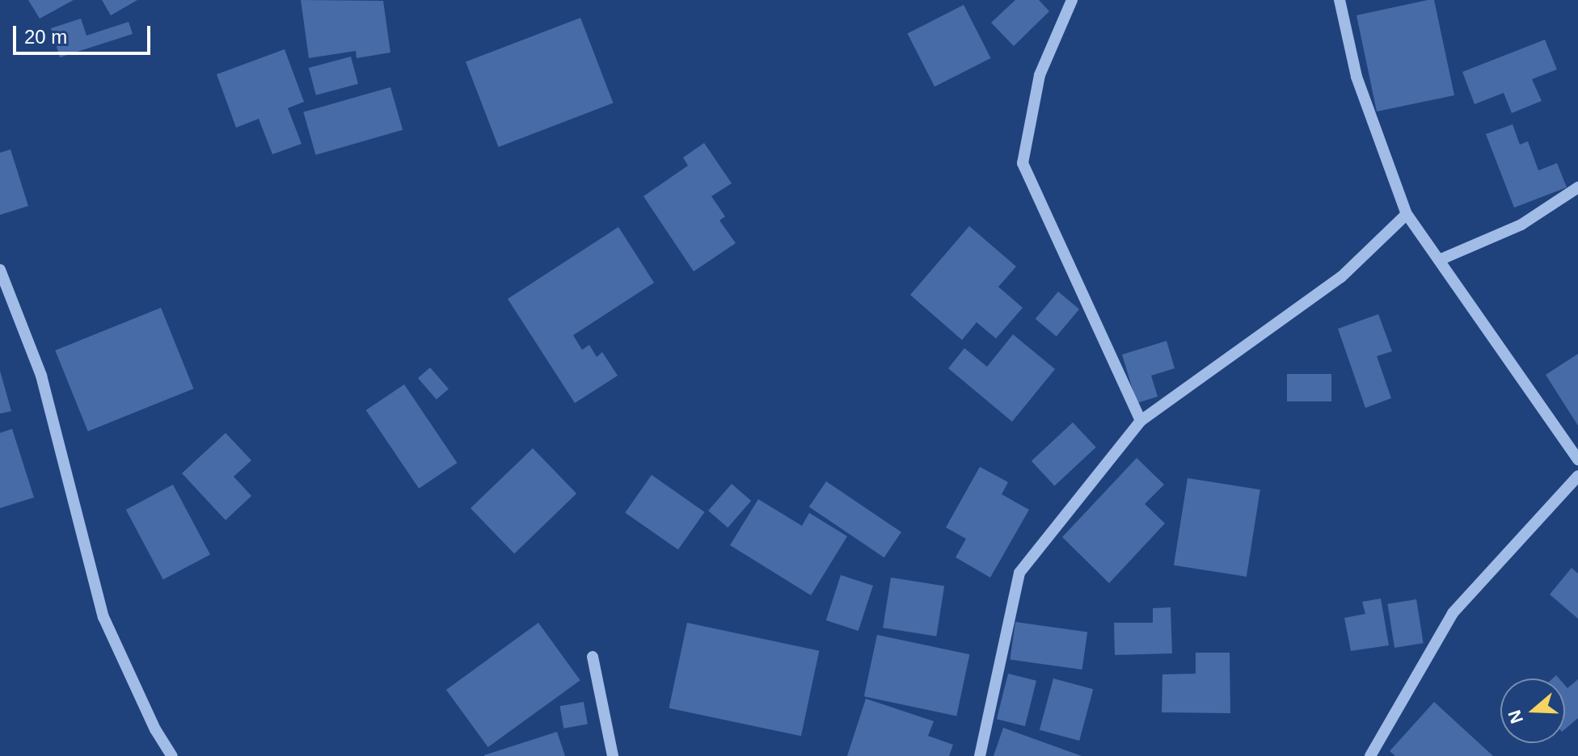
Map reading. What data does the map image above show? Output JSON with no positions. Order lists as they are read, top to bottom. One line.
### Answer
{"scale_bar":"20 m","north":"left"}
